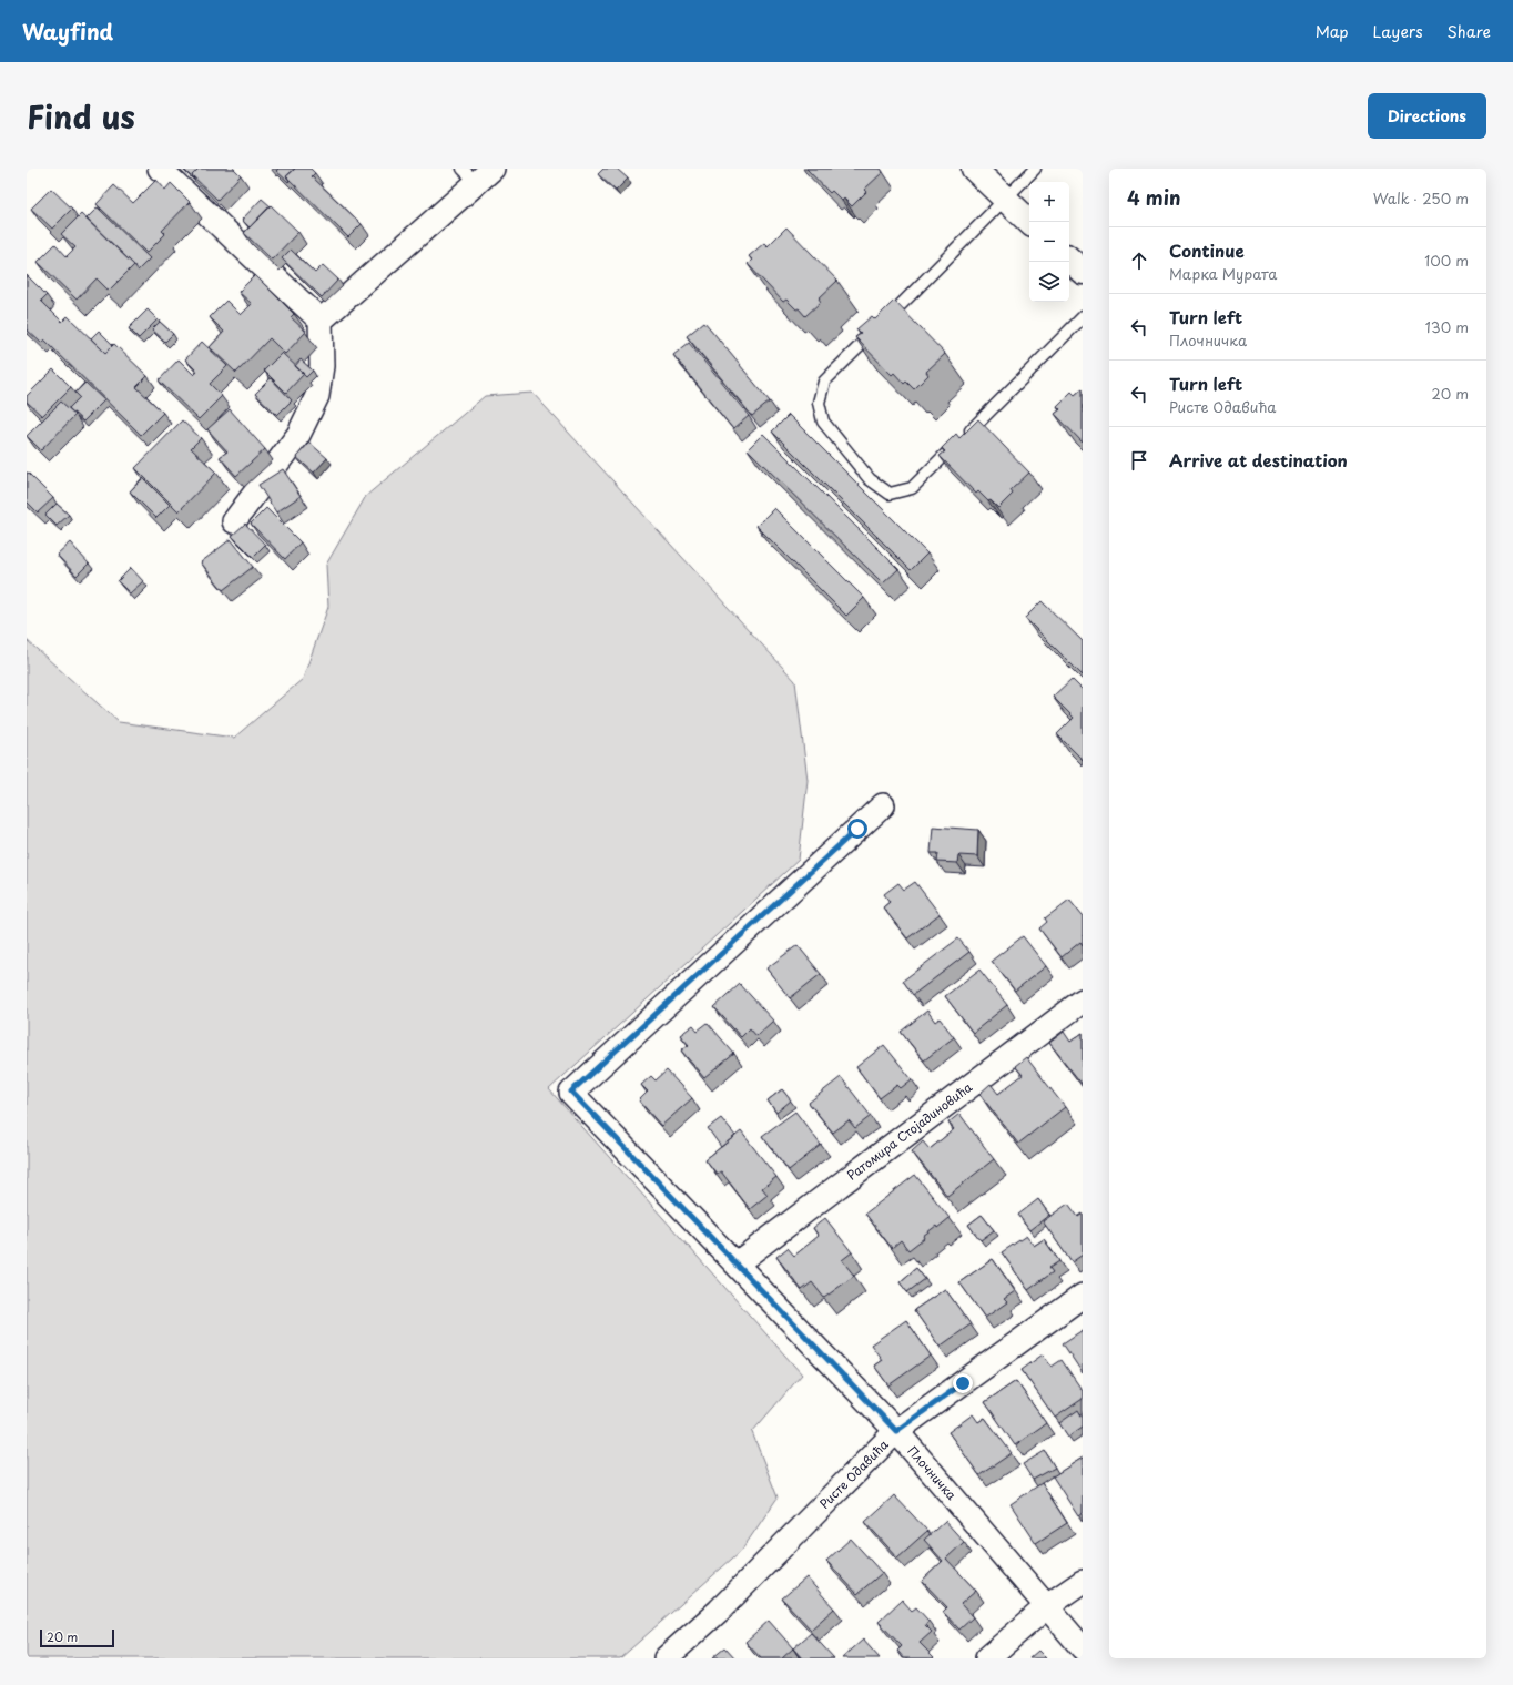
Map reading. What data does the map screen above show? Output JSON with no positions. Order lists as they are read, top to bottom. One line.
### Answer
{"streets":{"street":["Ратомира Стојадиновића","Плочничка","Ристе Одавића"]},"crossings":[["Ратомира Стојадиновића","Плочничка"],["Плочничка","Ристе Одавића"]],"scale_bar":"20 m","page":{"header":"Wayfind","nav":["Map","Layers","Share"],"title":"Find us","buttons":"Directions","heading":["4 min","Walk · 250 m"],"map_buttons":["+","−"],"list":[["Continue","Марка Мурата","100 m"],["Turn left","Плочничка","130 m"],["Turn left","Ристе Одавића","20 m"],"Arrive at destination"],"scale":"20 m"}}
